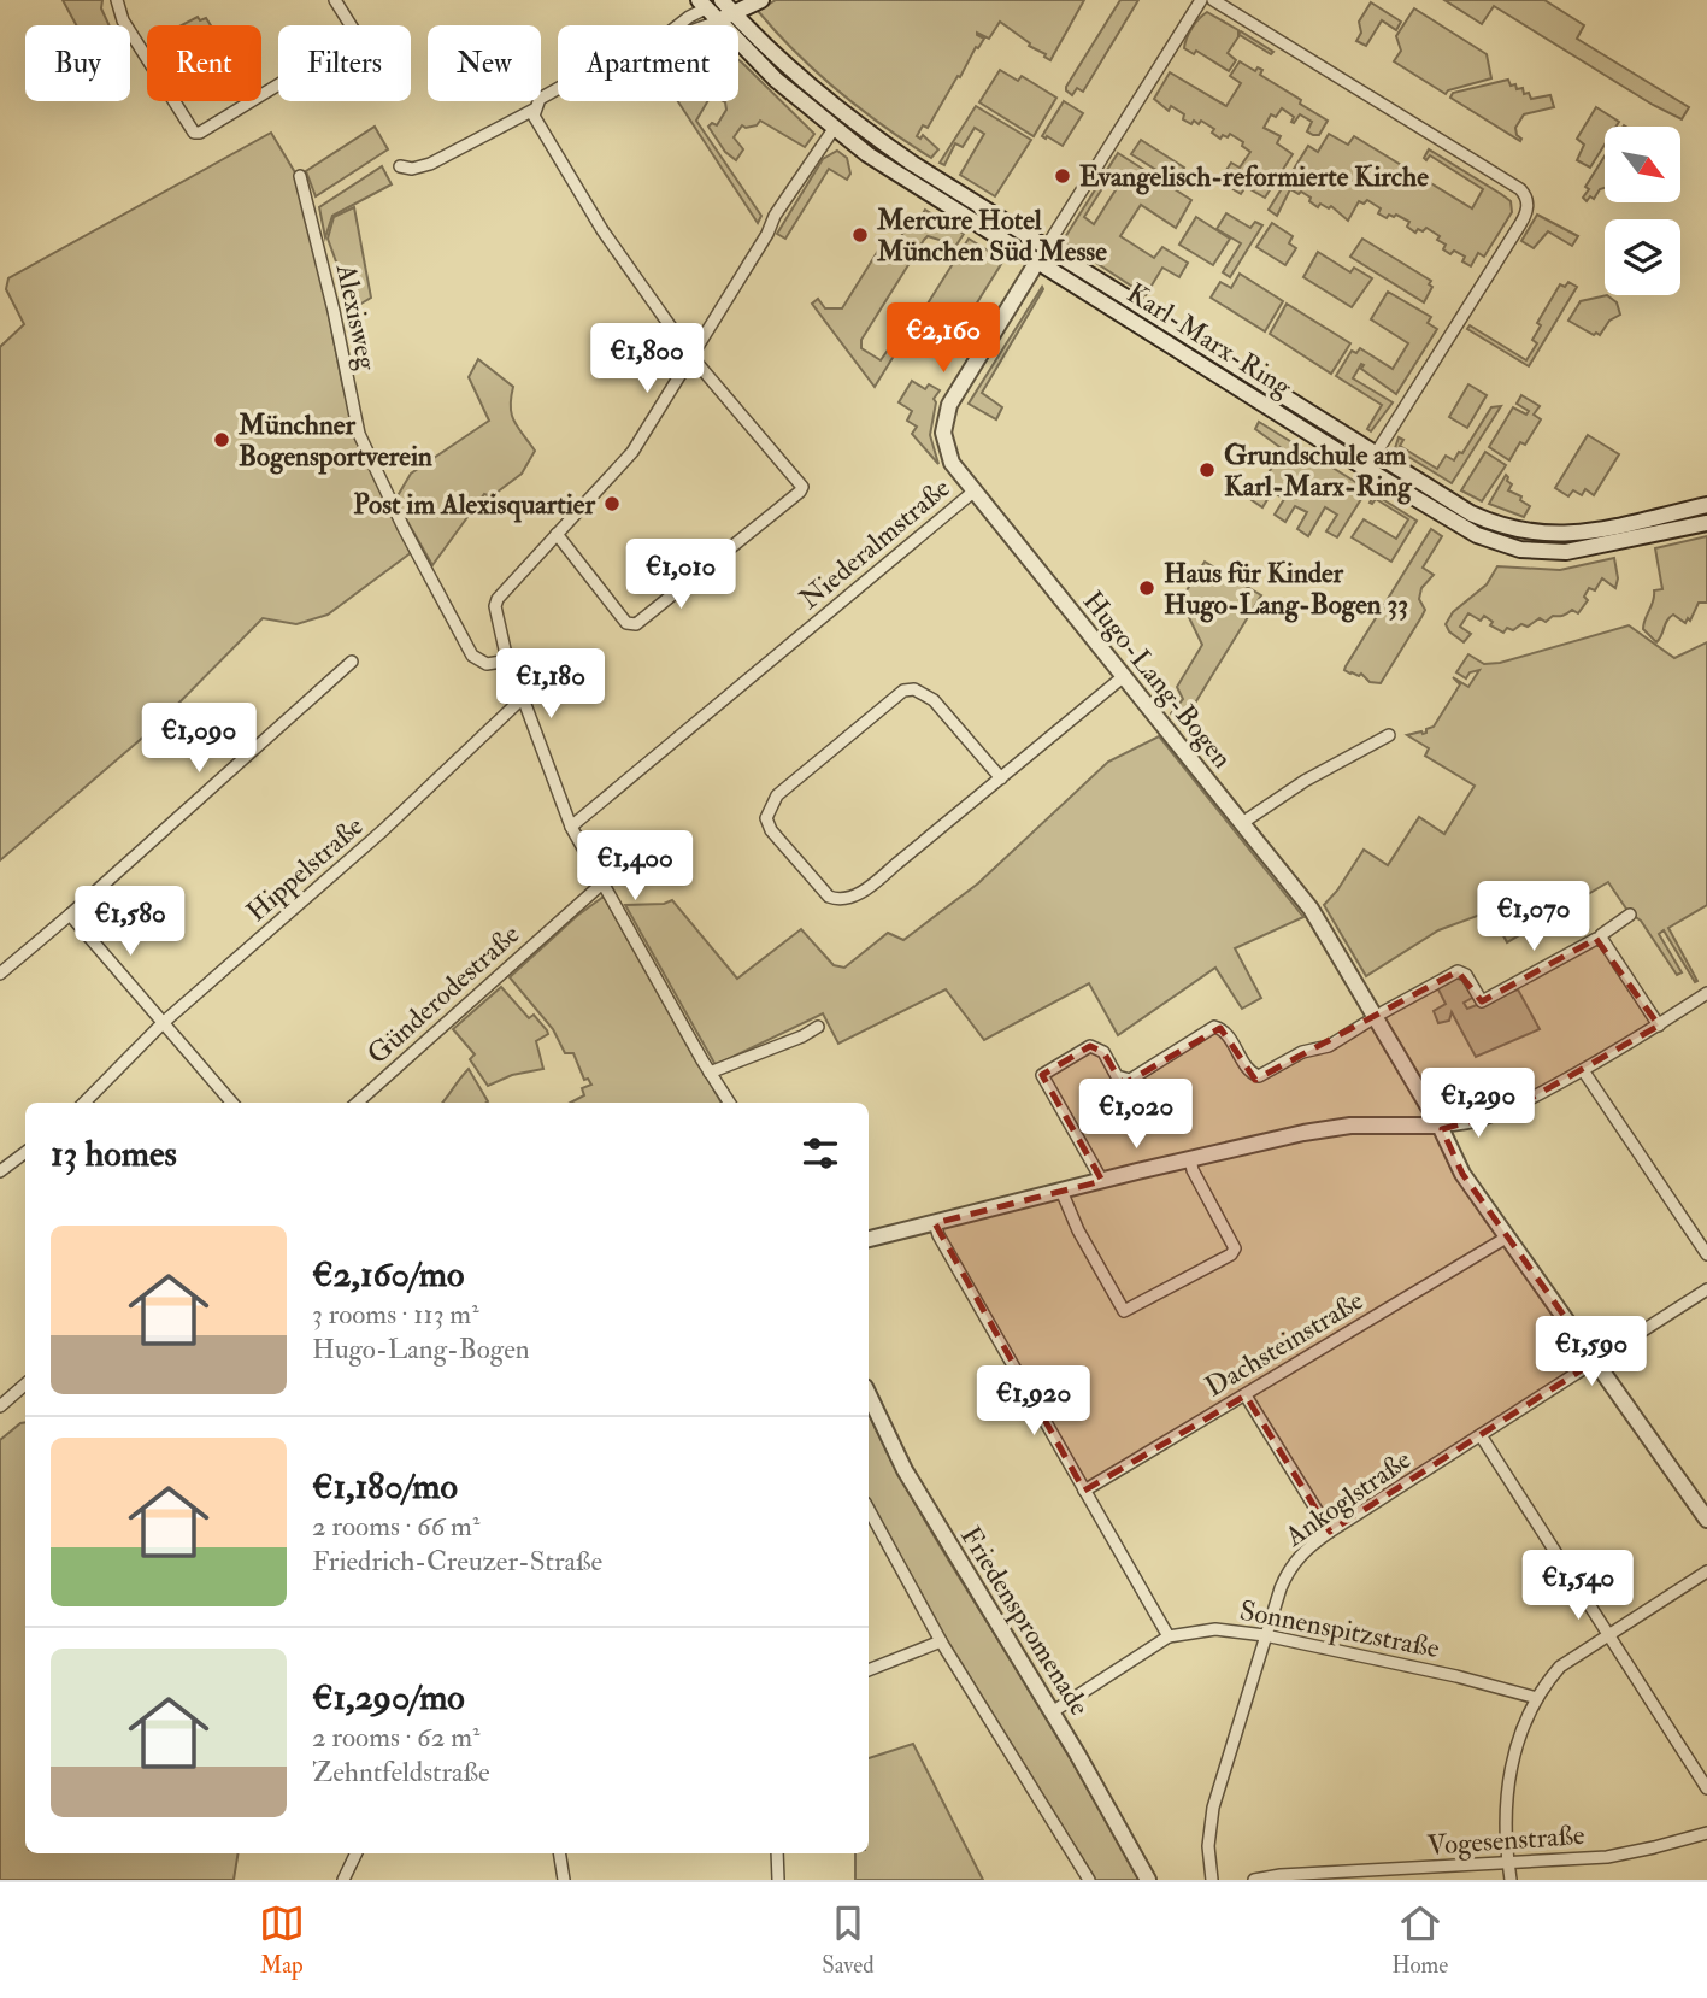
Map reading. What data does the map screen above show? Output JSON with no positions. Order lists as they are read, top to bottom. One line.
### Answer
{"streets":{"street":["Alexisweg","Karl-Marx-Ring","Niederalmstraße","Hugo-Lang-Bogen","Hippelstraße","Günderodestraße","Dachsteinstraße","Ankoglstraße","Friedenspromenade","Sonnenspitzstraße","Vogesenstraße"]},"crossings":[["Karl-Marx-Ring","Hugo-Lang-Bogen"],["Niederalmstraße","Hugo-Lang-Bogen"],["Hugo-Lang-Bogen","Dachsteinstraße"],["Hugo-Lang-Bogen","Ankoglstraße"],["Ankoglstraße","Sonnenspitzstraße"],["Friedenspromenade","Sonnenspitzstraße"]],"places":["Evangelisch-reformierte Kirche","Mercure Hotel München Süd Messe","Münchner Bogensportverein","Grundschule am Karl-Marx-Ring","Post im Alexisquartier","Haus für Kinder Hugo-Lang-Bogen 33"],"north":"bottom right","page":{"chip":["Buy","Rent","Filters","New","Apartment"],"price":["€2,160","€1,800","€1,010","€1,180","€1,090","€1,400","€1,070","€1,580","€1,290","€1,020","€1,590","€1,920","€1,540"],"heading":"13 homes","list":[{"name":"€2,160/mo","note":"3 rooms · 113 m² · Hugo-Lang-Bogen"},{"name":"€1,180/mo","note":"2 rooms · 66 m² · Friedrich-Creuzer-Straße"},{"name":"€1,290/mo","note":"2 rooms · 62 m² · Zehntfeldstraße"}],"tabs":["Map","Saved","Home"]}}
